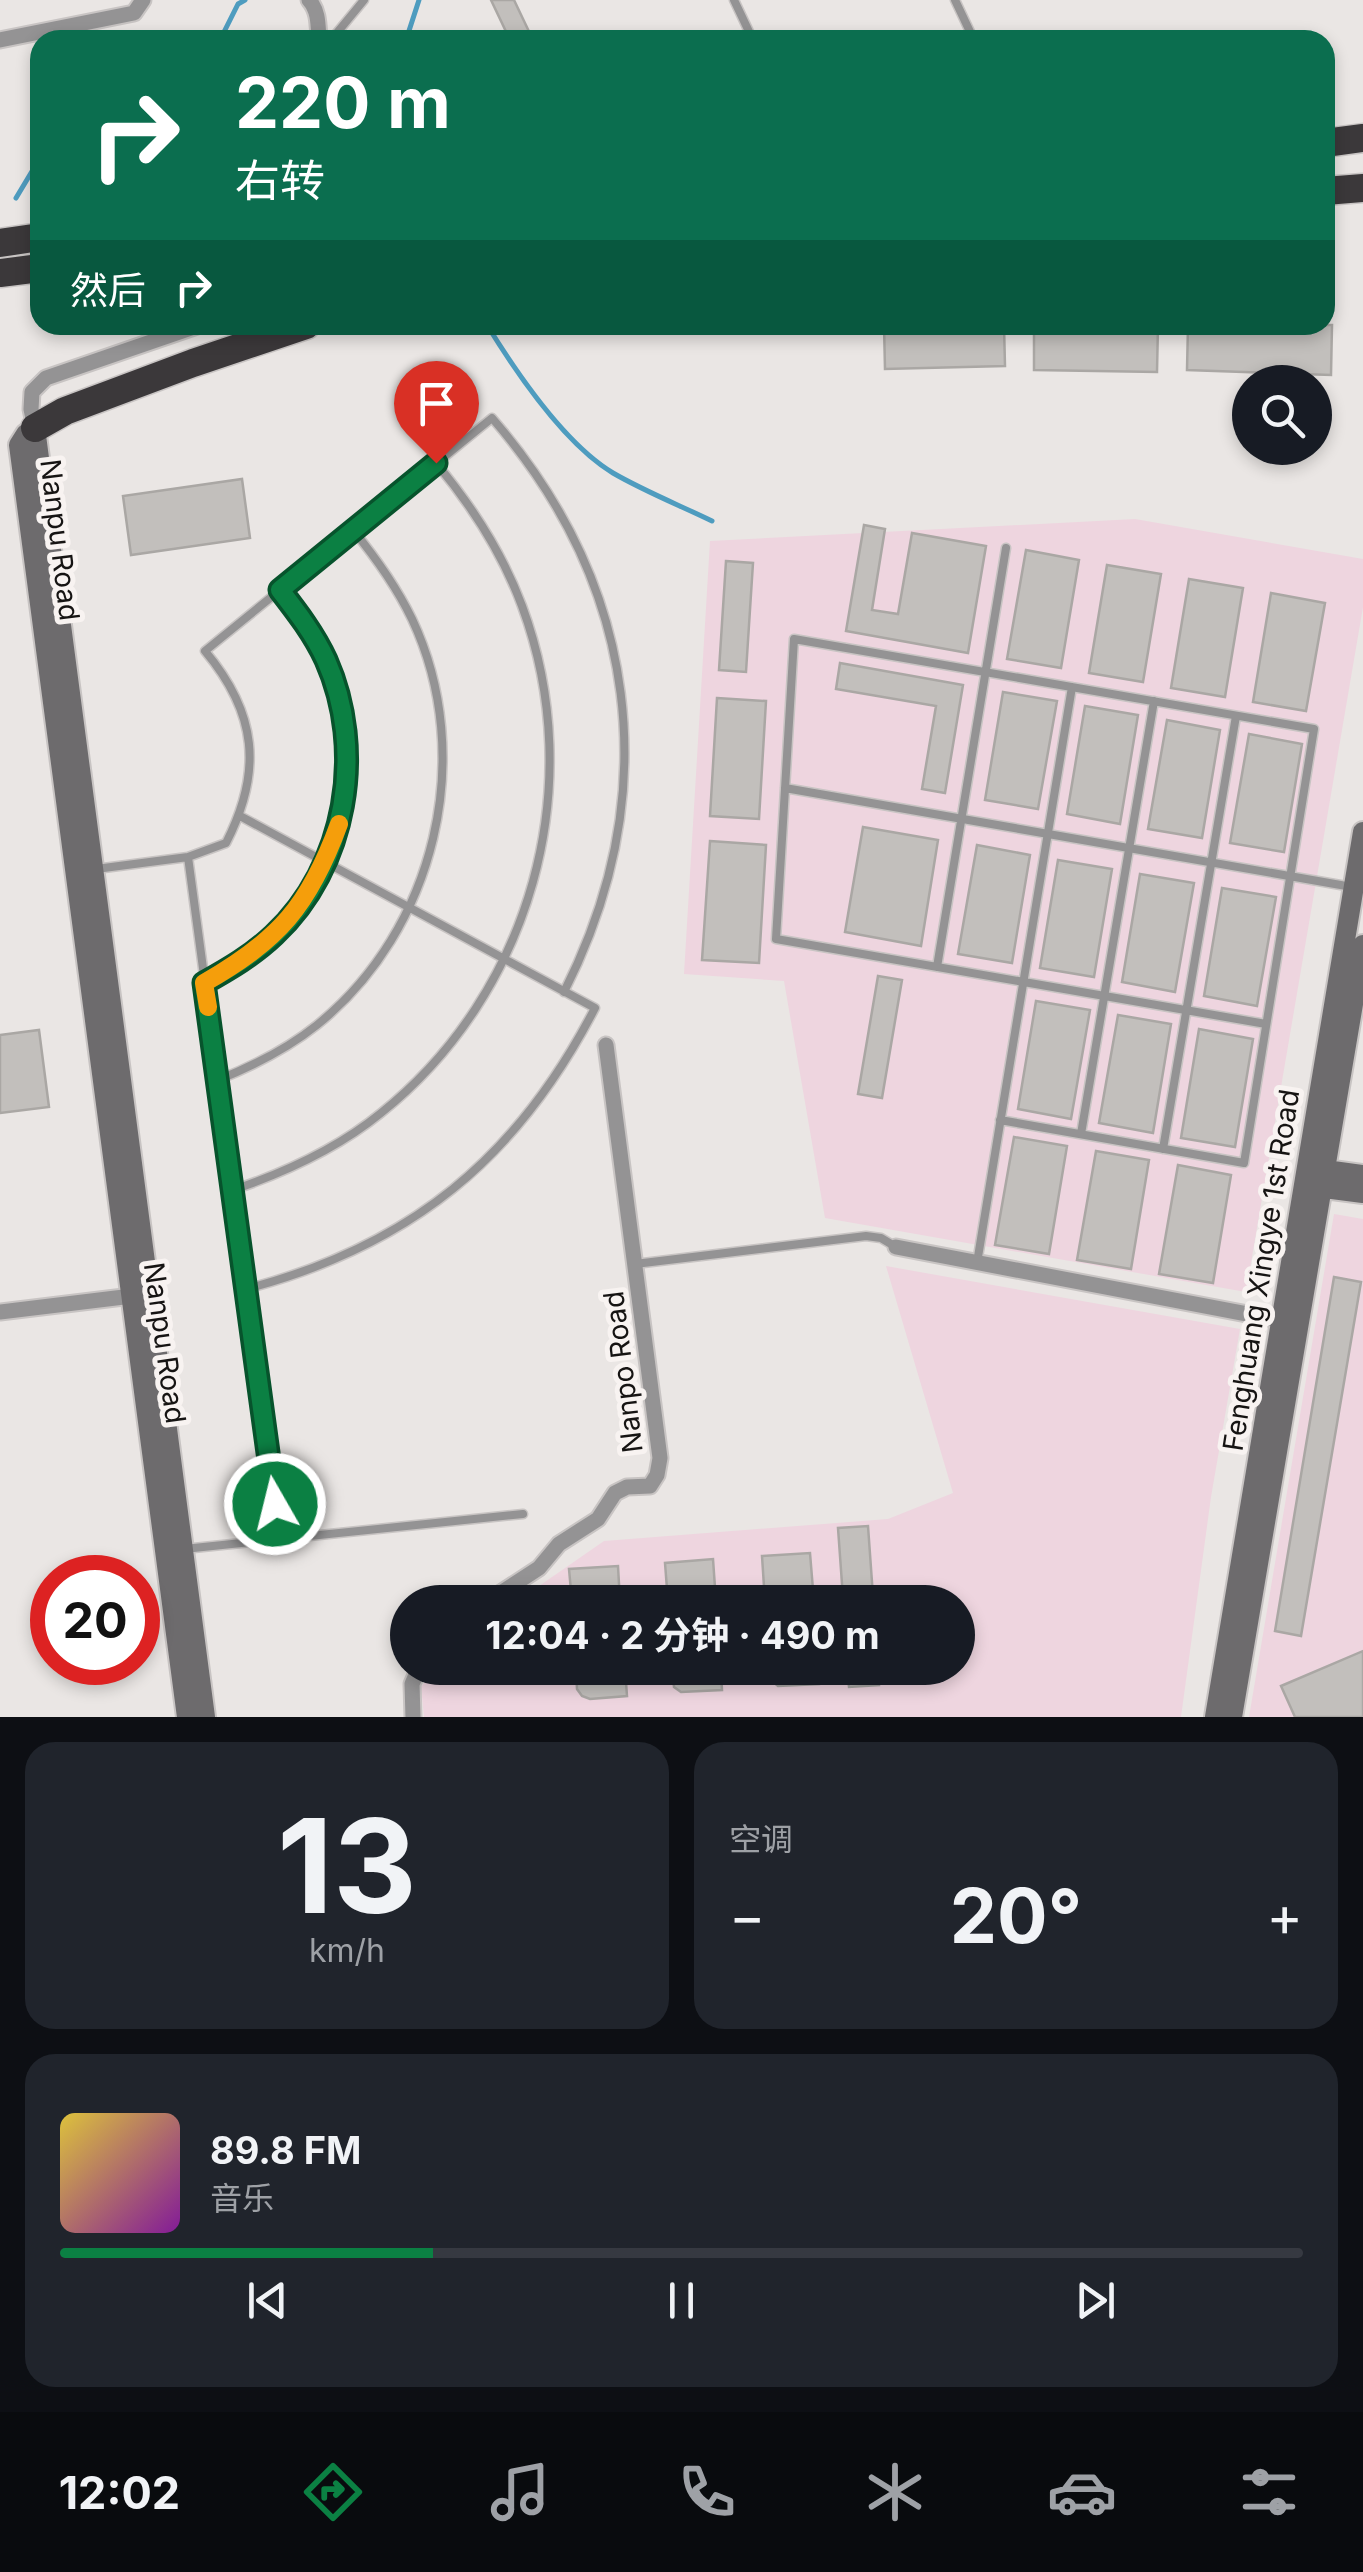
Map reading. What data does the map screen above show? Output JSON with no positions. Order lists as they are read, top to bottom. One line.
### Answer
{"streets":{"street":["Nanpu Road","Fenghuang Xingye 1st Road","Nanpo Road"]},"page":{"turn":["220 m","右转"],"then":"然后","limit":"20","trip":"12:04 · 2 分钟 · 490 m","tile":[["13","km/h"],"空调"],"heat":["−","20°","+"],"song":["89.8 FM","音乐"],"tabs":"12:02"}}
